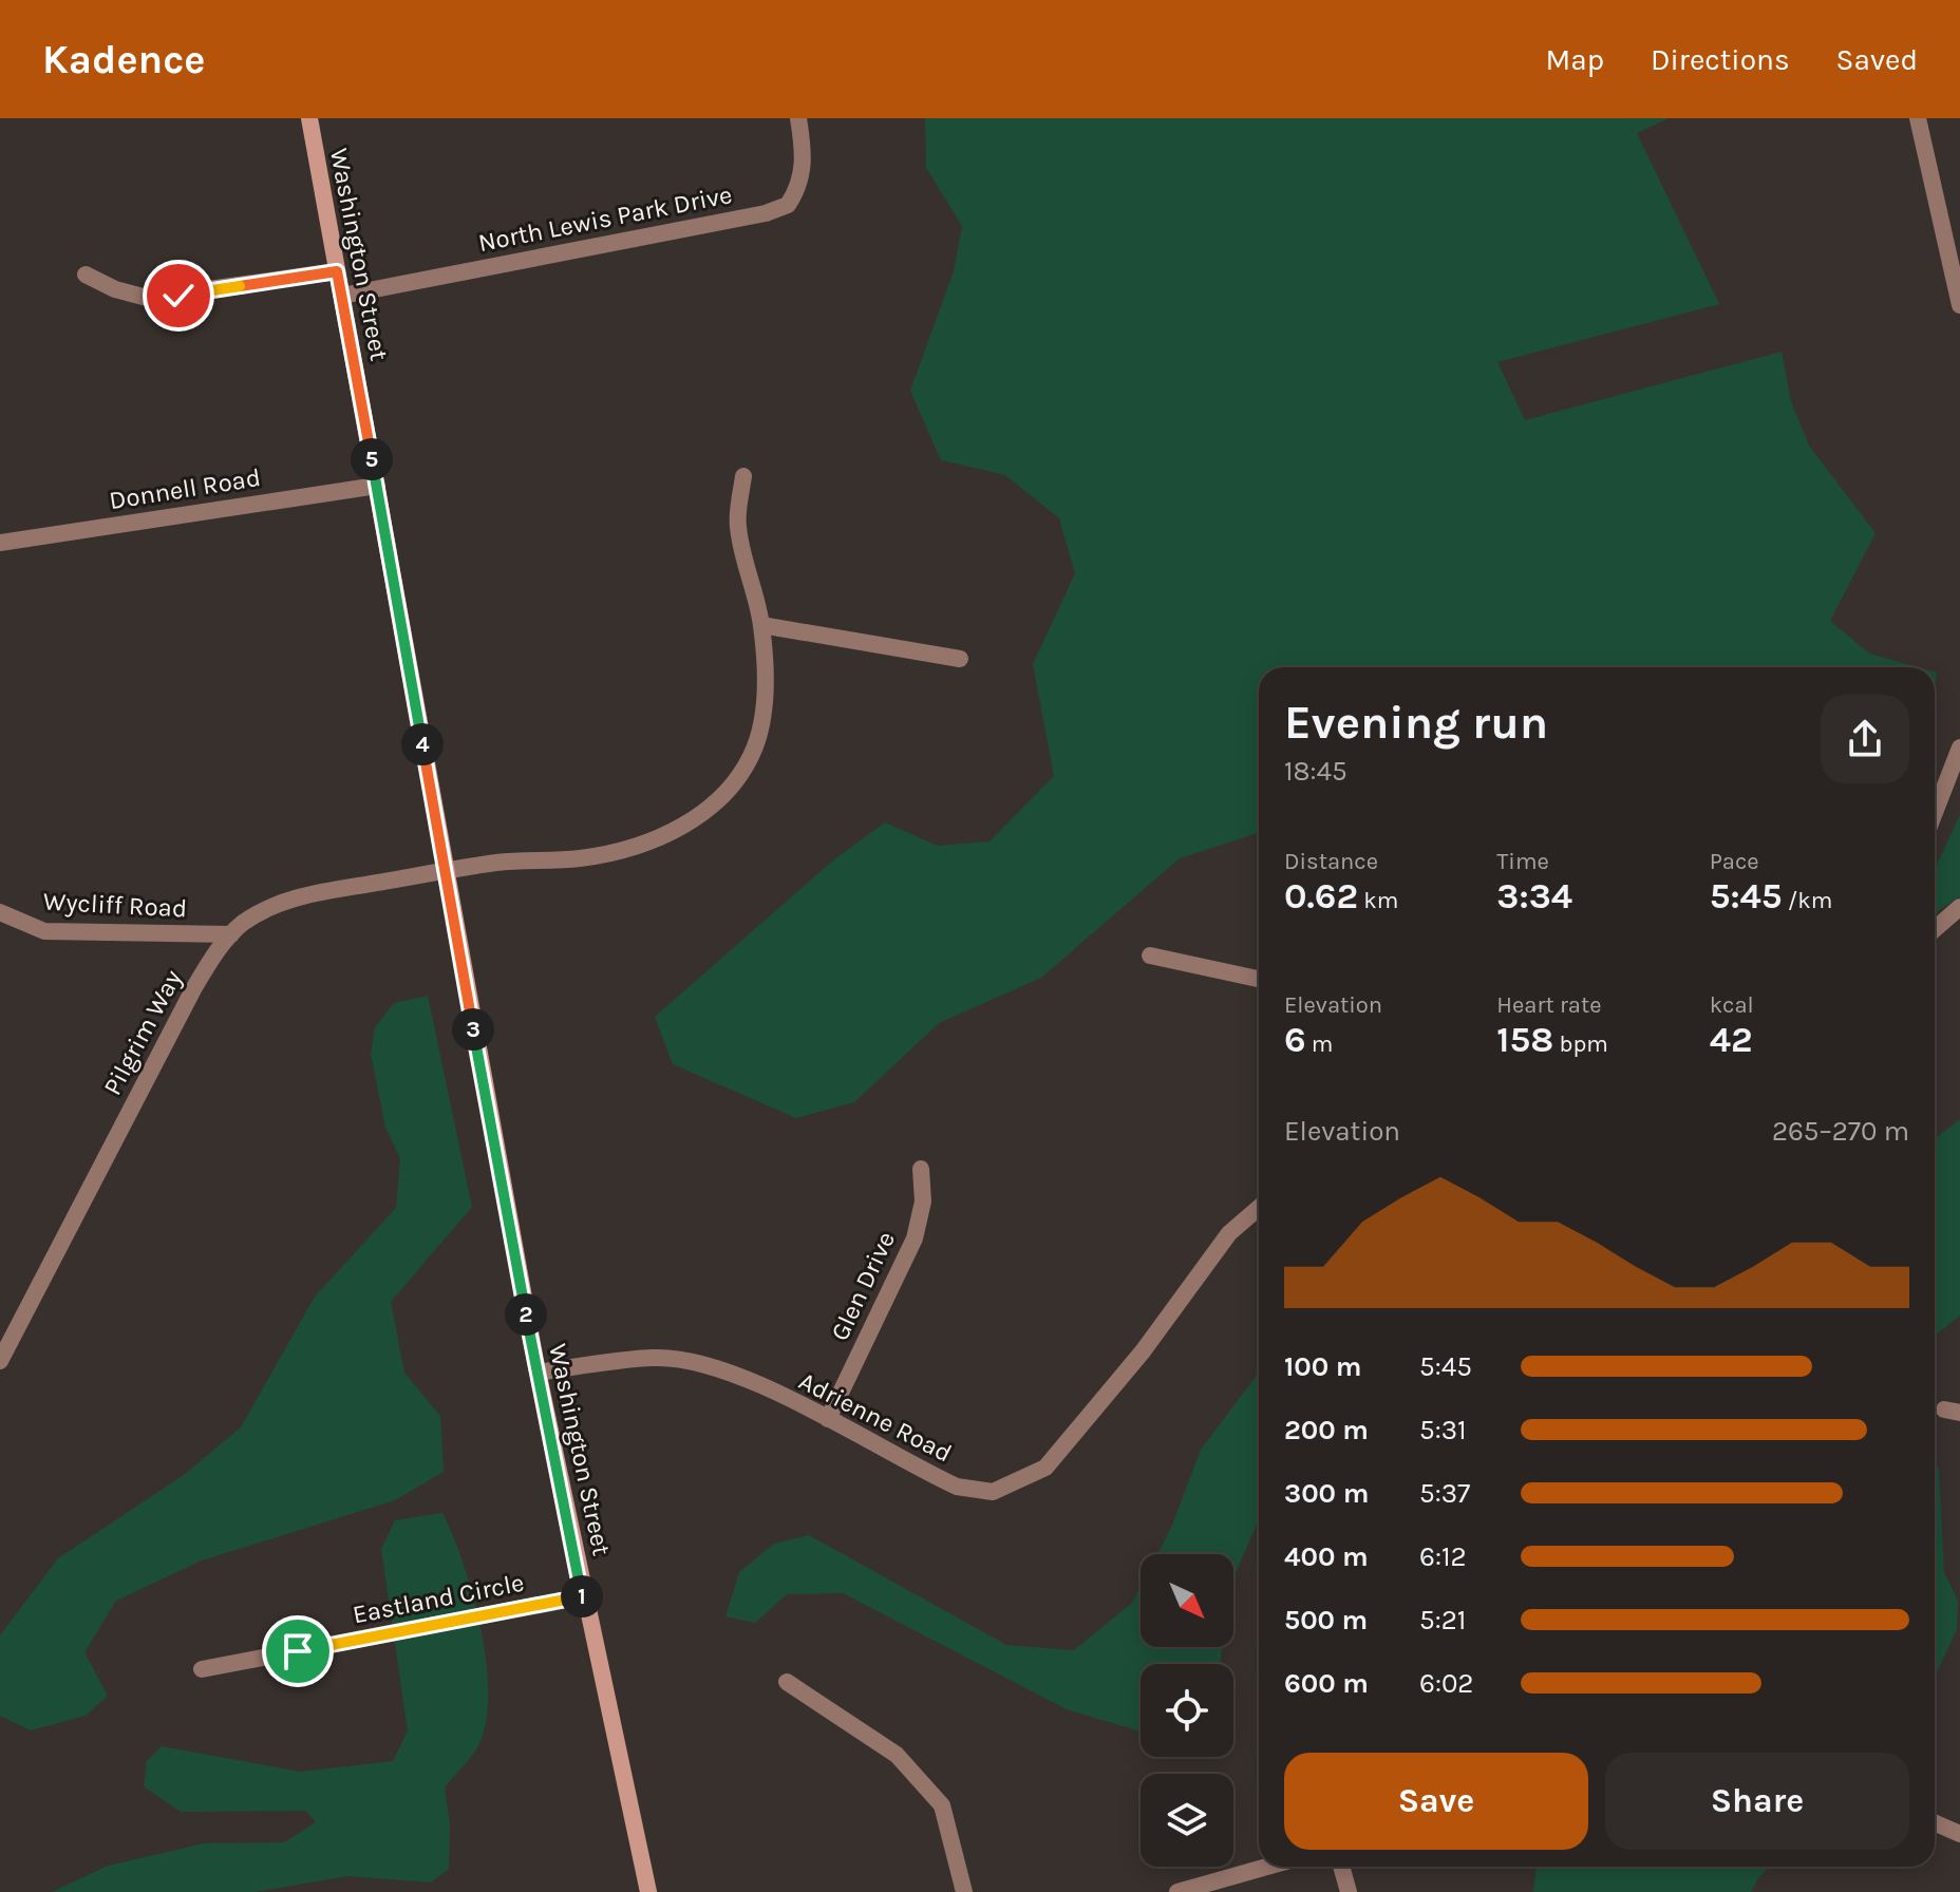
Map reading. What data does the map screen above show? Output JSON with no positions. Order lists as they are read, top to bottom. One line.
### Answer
{"streets":{"main road":["Washington Street"],"street":["North Lewis Park Drive","Donnell Road","Wycliff Road","Pilgrim Way","Glen Drive","Adrienne Road","Eastland Circle"]},"crossings":[["North Lewis Park Drive","Washington Street"],["Washington Street","Donnell Road"],["Washington Street","Pilgrim Way"],["Washington Street","Adrienne Road"],["Washington Street","Eastland Circle"],["Wycliff Road","Pilgrim Way"],["Glen Drive","Adrienne Road"]],"north":"bottom right","page":{"header":"Kadence","nav":["Map","Directions","Saved"],"pins":["5","4","3","2","1"],"heading":["Evening run","18:45"],"stats":[["Distance","0.62 km"],["Time","3:34"],["Pace","5:45 /km"],["Elevation","6 m"],["Heart rate","158 bpm"],["kcal","42"]],"chart":["Elevation","265–270 m"],"list":[{"name":"100 m","note":"5:45"},{"name":"200 m","note":"5:31"},{"name":"300 m","note":"5:37"},{"name":"400 m","note":"6:12"},{"name":"500 m","note":"5:21"},{"name":"600 m","note":"6:02"}],"buttons":["Save","Share"]}}
